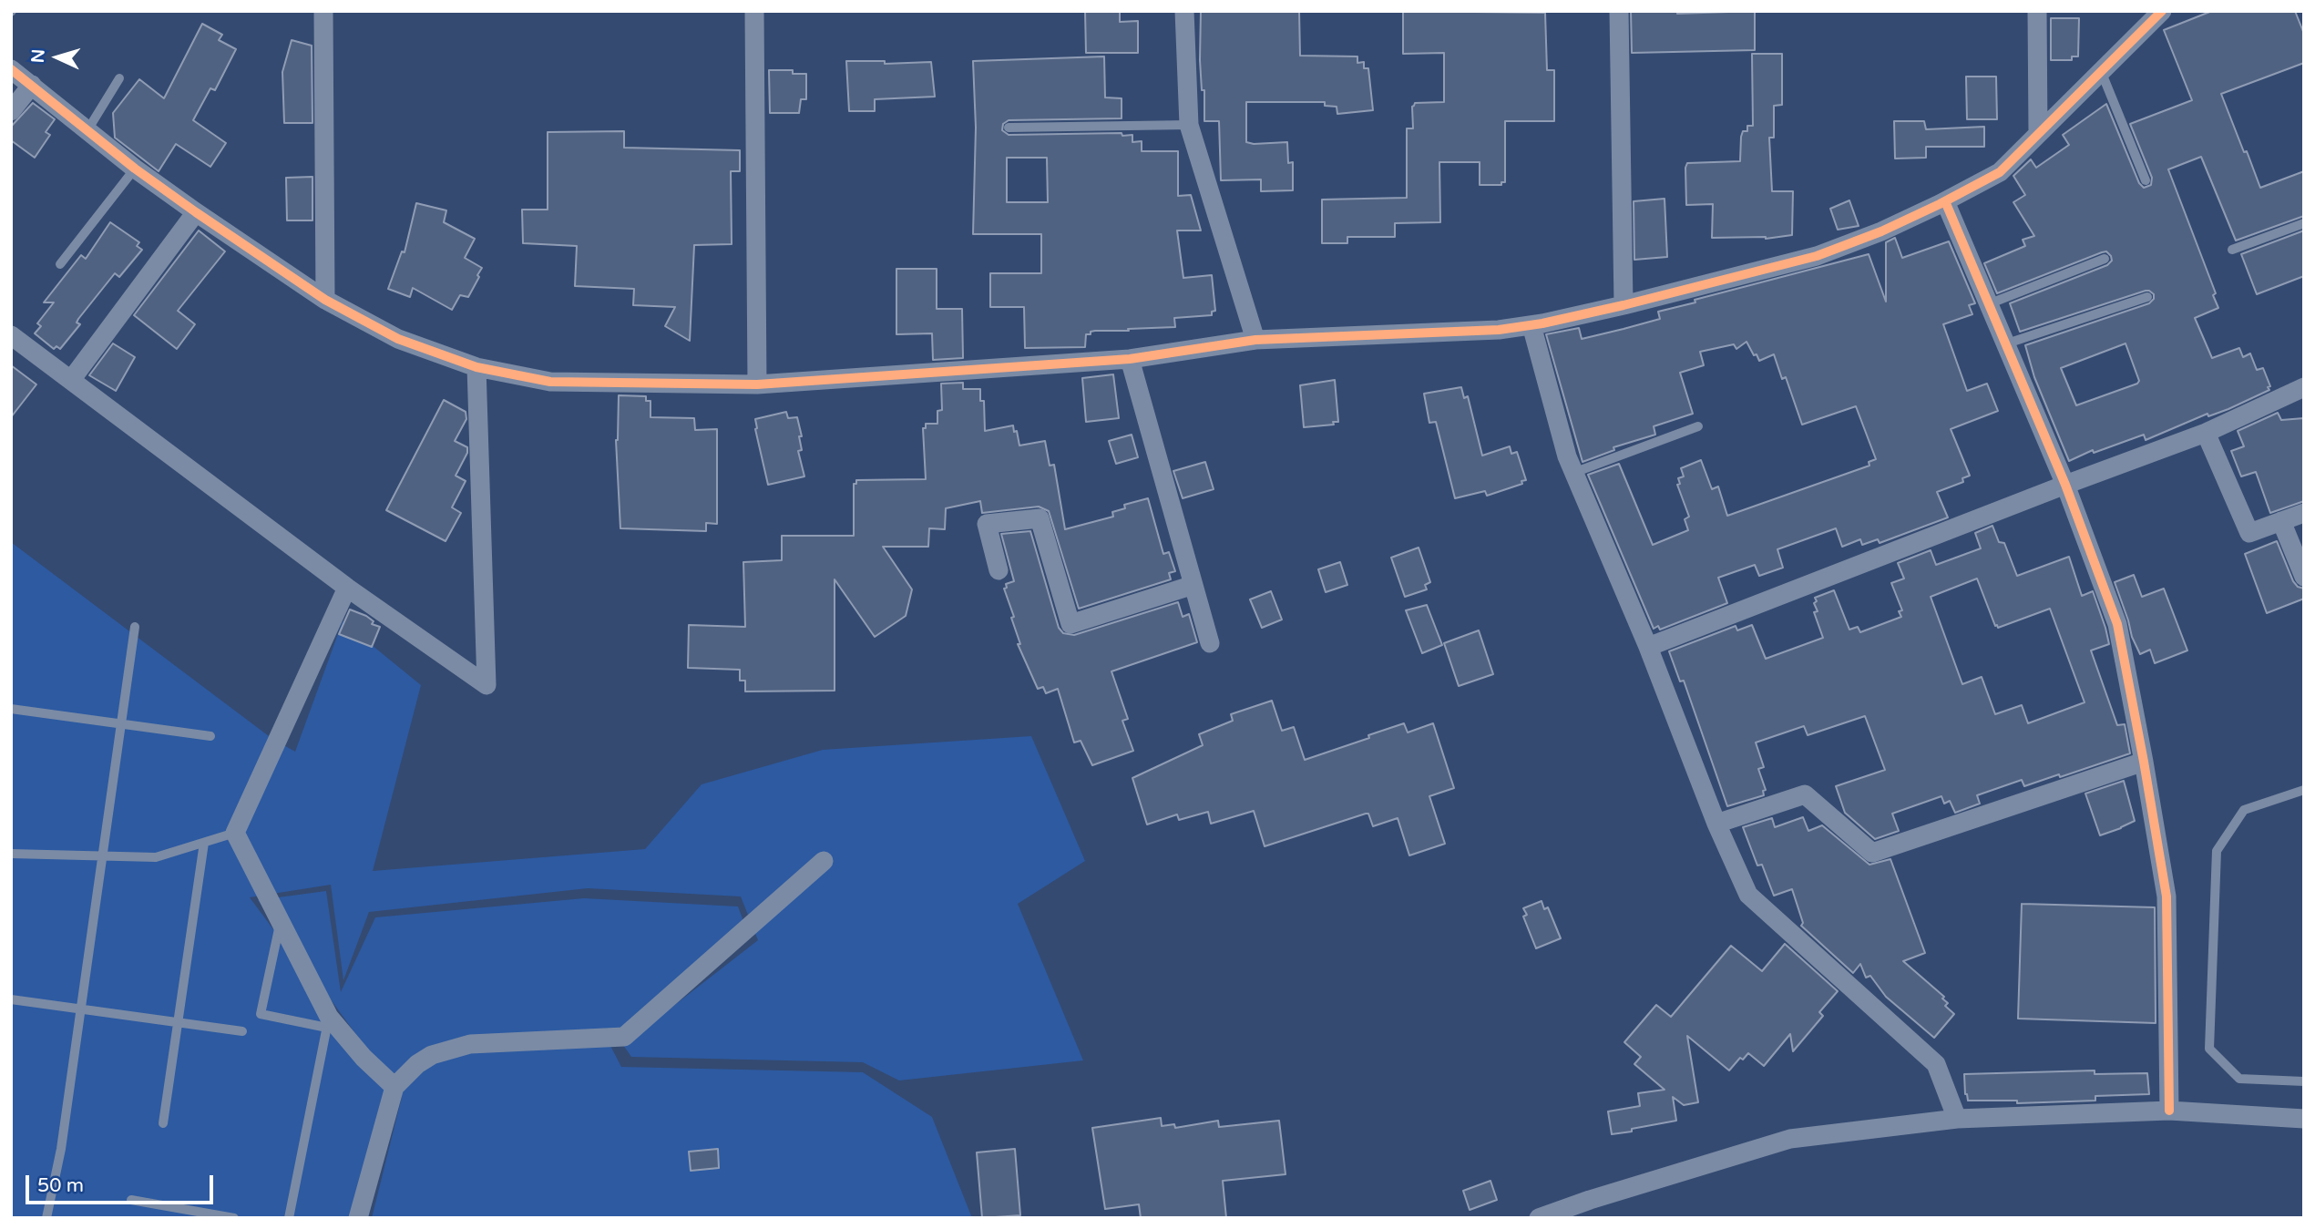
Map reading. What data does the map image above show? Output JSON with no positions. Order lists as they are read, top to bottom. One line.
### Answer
{"scale_bar":"50 m","north":"left"}
